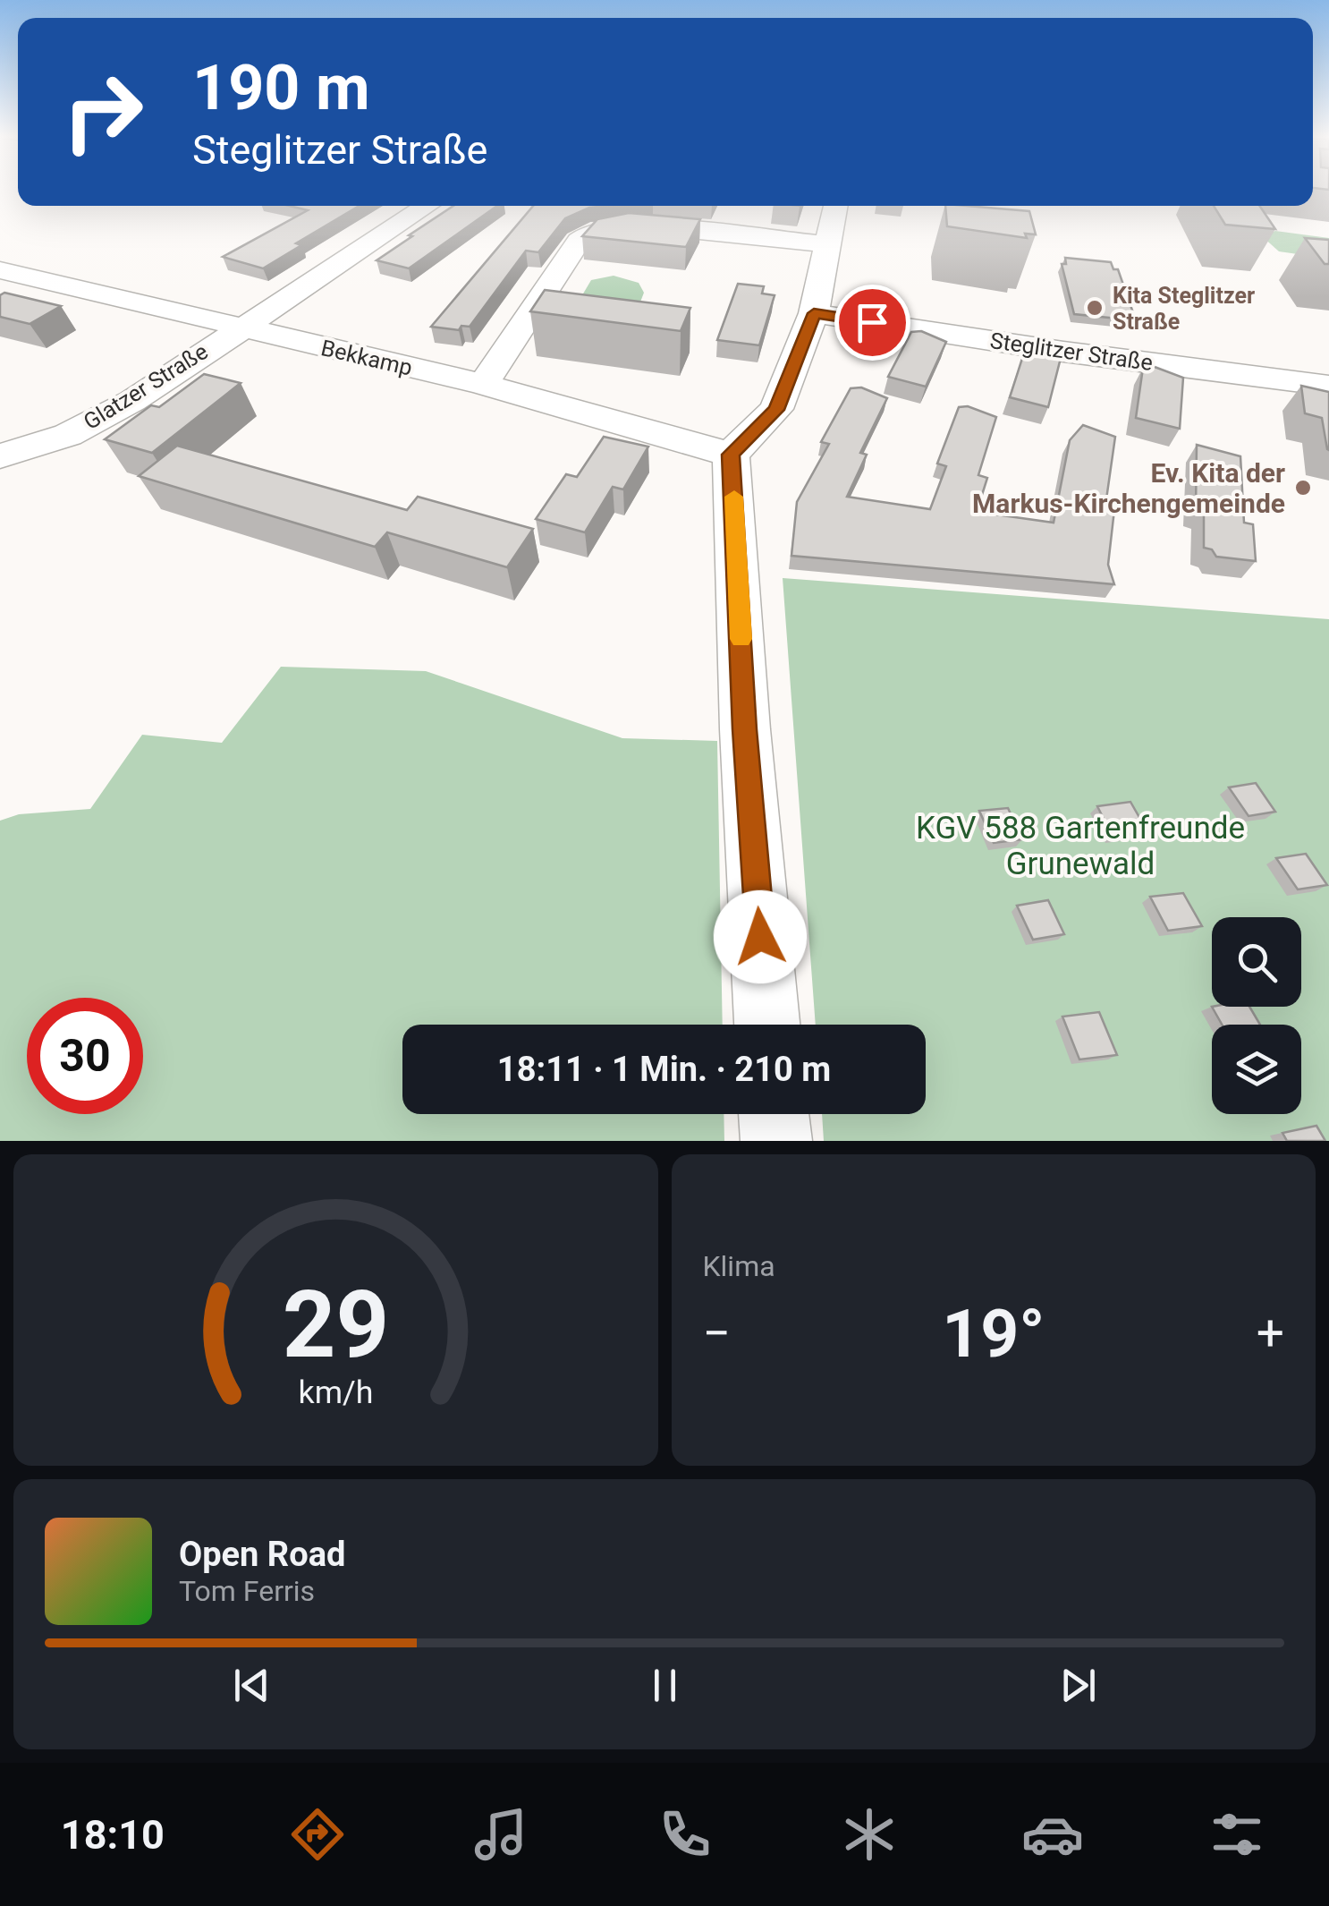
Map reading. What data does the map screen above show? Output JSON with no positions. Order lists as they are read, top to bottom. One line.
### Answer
{"streets":{"street":["Steglitzer Straße","Bekkamp","Glatzer Straße"]},"crossings":[["Bekkamp","Glatzer Straße"]],"parks":["KGV 588 Gartenfreunde Grunewald"],"places":["Kita Steglitzer Straße","Ev. Kita der Markus-Kirchengemeinde"],"page":{"turn":["190 m","Steglitzer Straße"],"limit":"30","trip":"18:11 · 1 Min. · 210 m","tile":"Klima","heat":["−","19°","+"],"song":["Open Road","Tom Ferris"],"tabs":"18:10","gauge":["29","km/h"]}}
